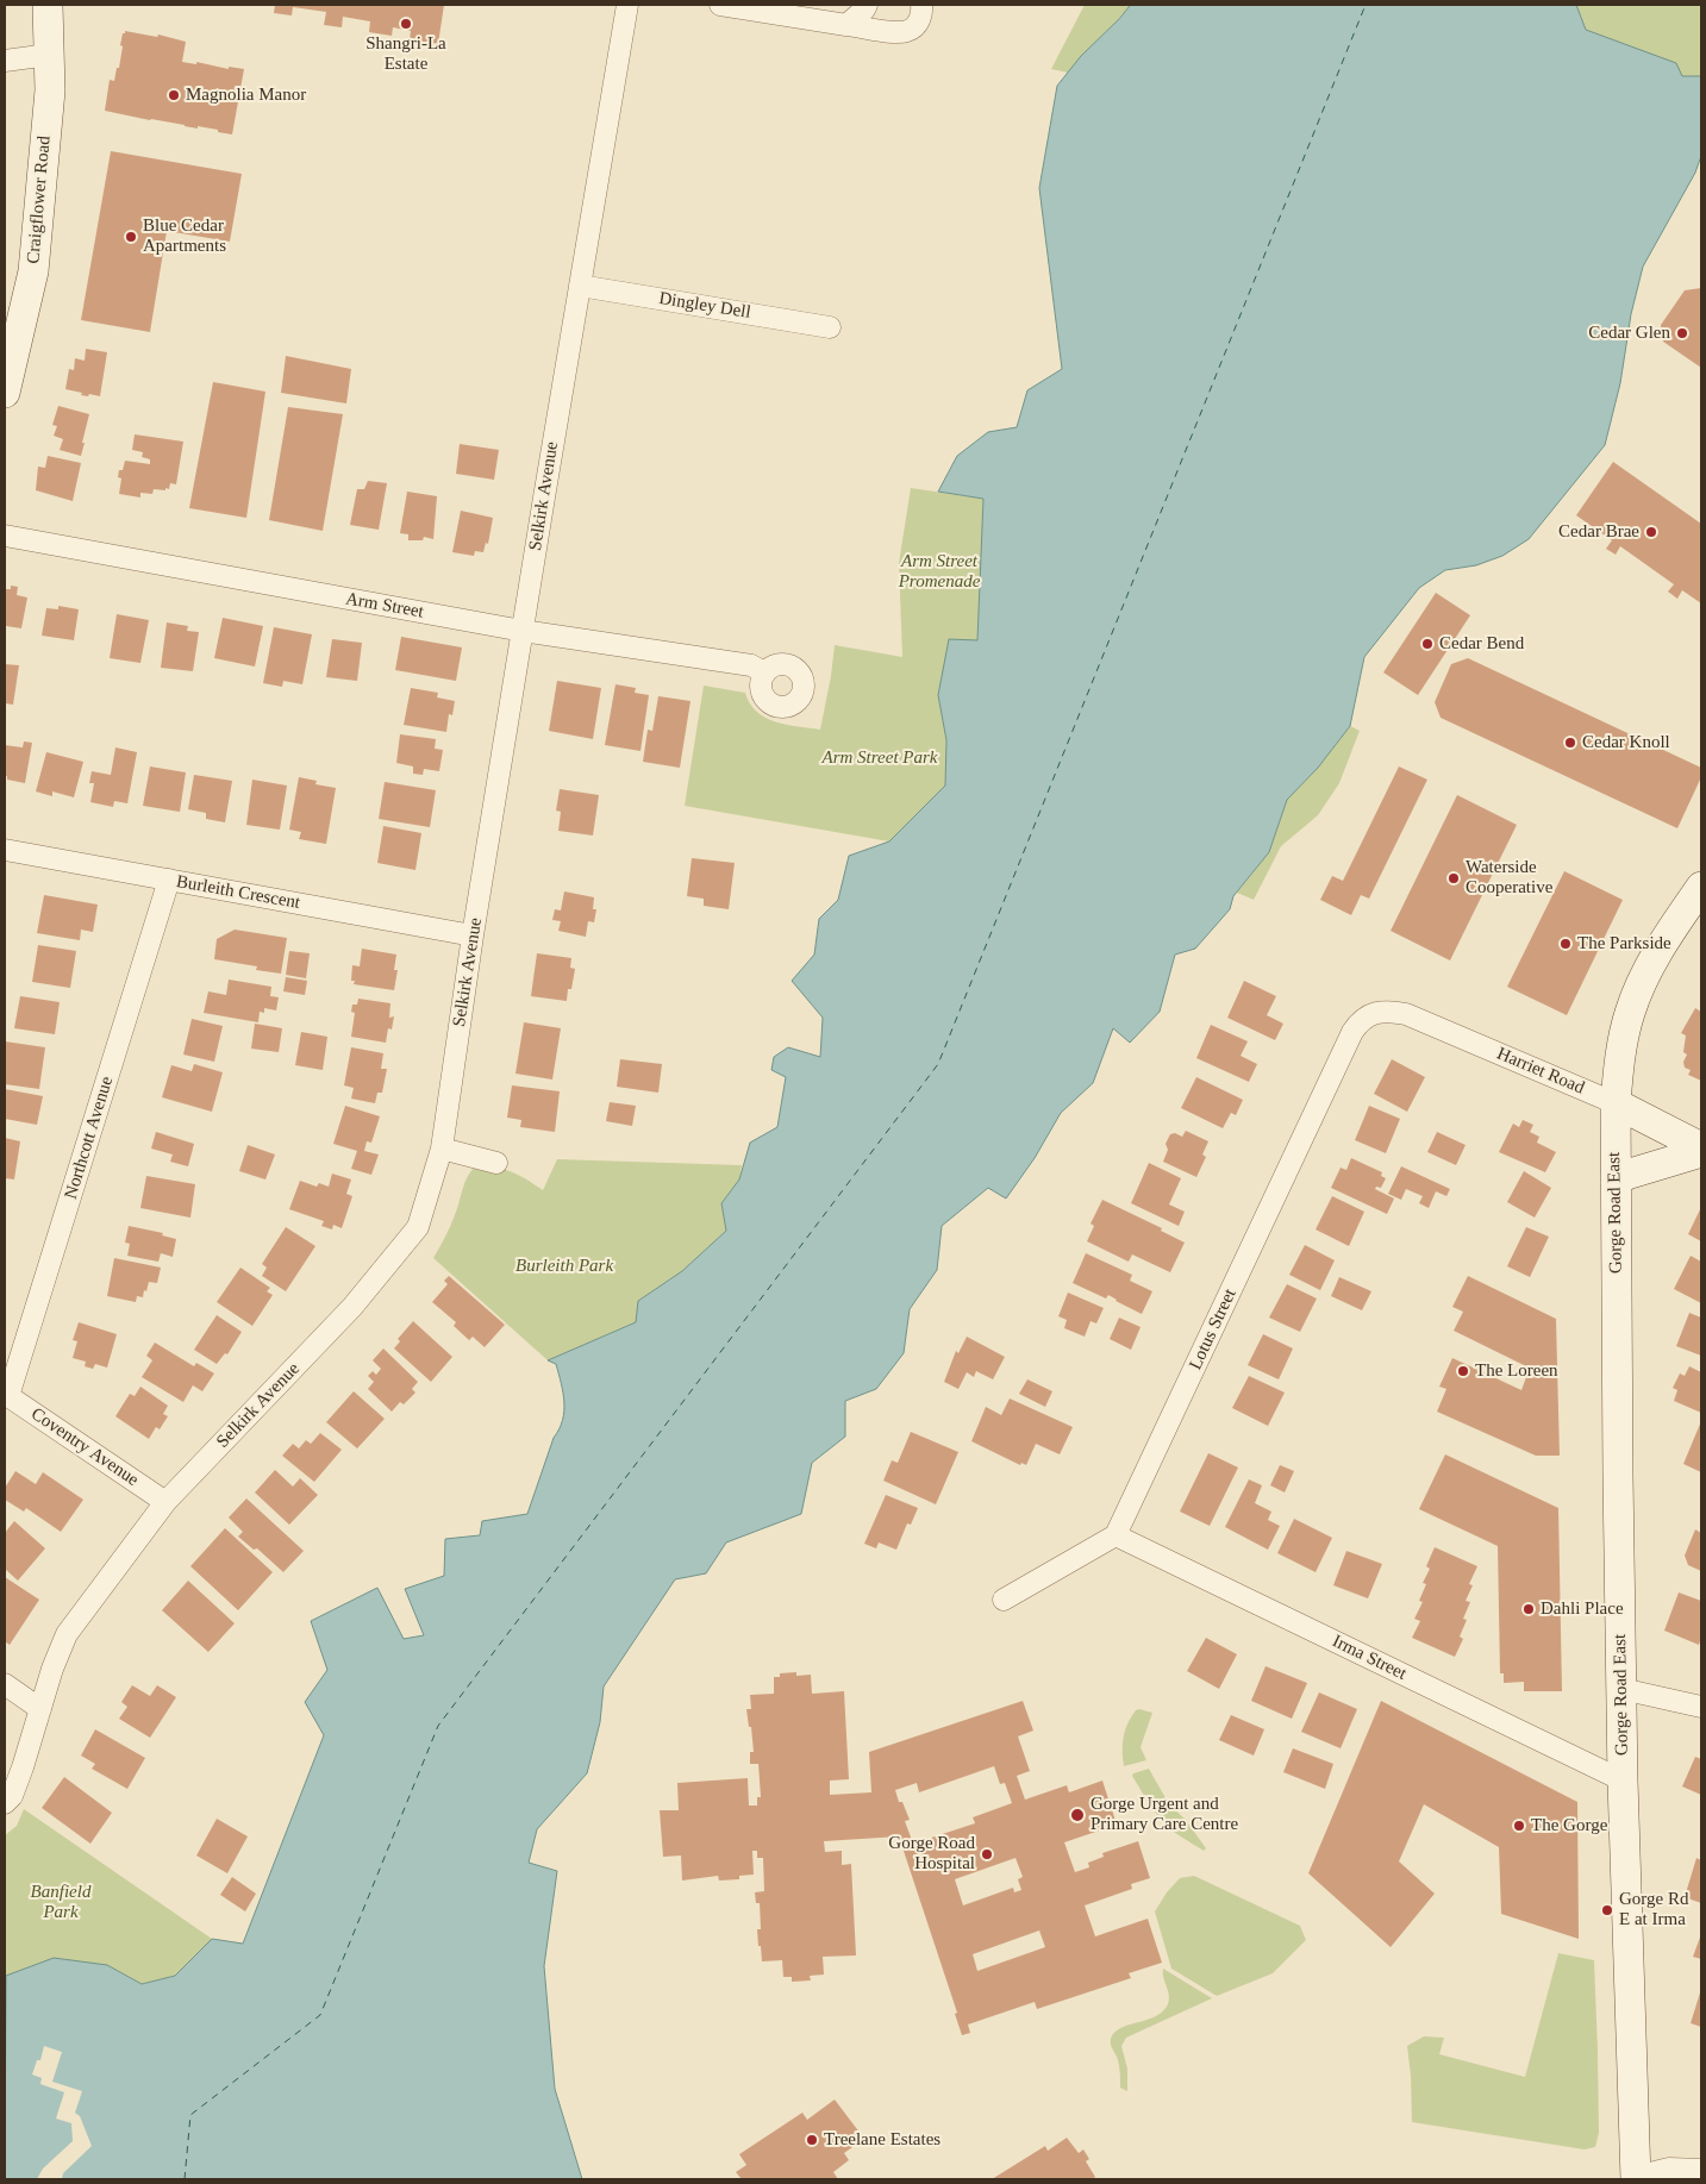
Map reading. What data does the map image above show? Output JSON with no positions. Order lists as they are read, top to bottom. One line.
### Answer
{"streets":{"main road":["Craigflower Road","Harriet Road","Gorge Road East"],"street":["Dingley Dell","Selkirk Avenue","Arm Street","Burleith Crescent","Northcott Avenue","Lotus Street","Coventry Avenue","Irma Street"]},"crossings":[["Dingley Dell","Selkirk Avenue"],["Selkirk Avenue","Arm Street"],["Selkirk Avenue","Burleith Crescent"],["Selkirk Avenue","Coventry Avenue"],["Burleith Crescent","Northcott Avenue"],["Harriet Road","Gorge Road East"],["Harriet Road","Lotus Street"],["Northcott Avenue","Coventry Avenue"],["Gorge Road East","Irma Street"],["Lotus Street","Irma Street"]],"parks":["Arm Street Promenade","Arm Street Park","Burleith Park","Banfield Park"],"places":["Shangri-La Estate","Magnolia Manor","Blue Cedar Apartments","Cedar Glen","Cedar Brae","Cedar Bend","Cedar Knoll","Waterside Cooperative","The Parkside","The Loreen","Dahli Place","Gorge Urgent and Primary Care Centre","The Gorge","Gorge Road Hospital","Gorge Rd E at Irma","Treelane Estates"]}
